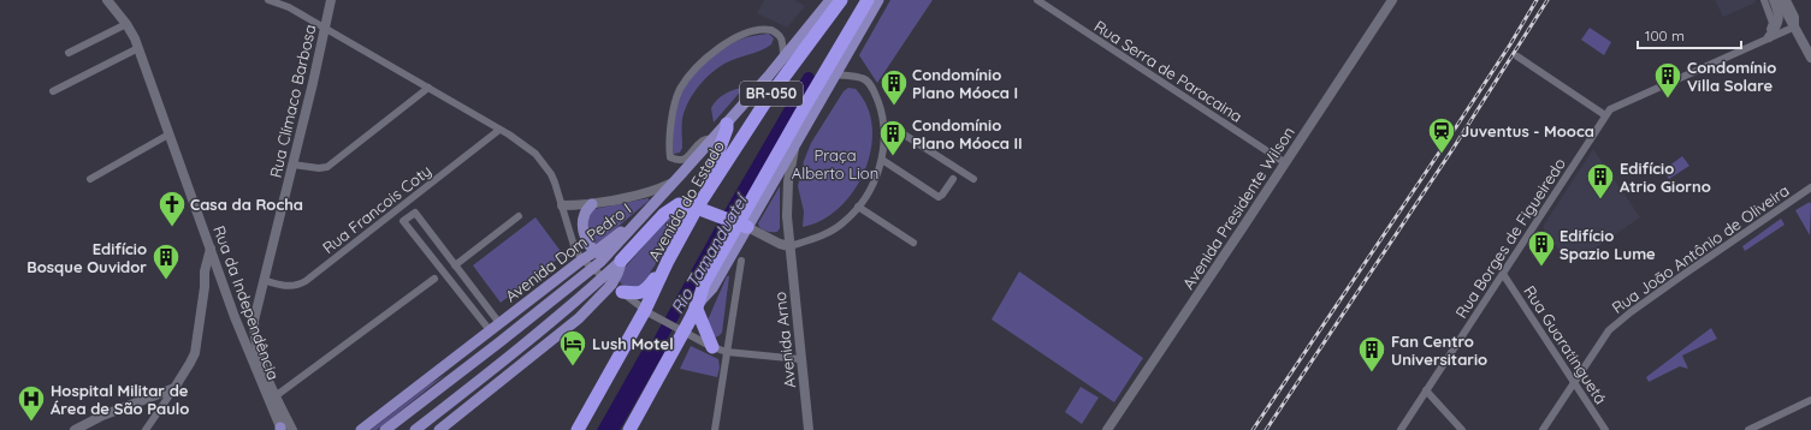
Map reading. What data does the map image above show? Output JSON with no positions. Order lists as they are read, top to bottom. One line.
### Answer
{"streets":{"highway":["BR-050","Avenida do Estado"],"main road":["Rua Clímaco Barbosa","Avenida Presidente Wilson","Avenida Dom Pedro I","Rua da Independência","Avenida Arno"],"street":["Rua Serra de Paracaina","Rua Francois Coty","Rua Borges de Figueiredo","Rua João Antônio de Oliveira","Rua Guaratinguetá"]},"crossings":[["Rua Serra de Paracaina","Avenida Presidente Wilson"],["Rua Clímaco Barbosa","Rua Francois Coty"],["Rua Clímaco Barbosa","Rua da Independência"],["Rua Borges de Figueiredo","Rua Guaratinguetá"],["Rua João Antônio de Oliveira","Rua Guaratinguetá"]],"water":["Rio Tamanduateí"],"parks":["Praça Alberto Lion"],"places":{"building":["Condomínio Villa Solare","Condomínio Plano Móoca I","Condomínio Plano Móoca II","Edifício Atrio Giorno","Edifício Spazio Lume","Edifício Bosque Ouvidor","Fan Centro Universitario"],"station":["Juventus - Mooca"],"church":["Casa da Rocha"],"hotel":["Lush Motel"],"hospital":["Hospital Militar de Área de São Paulo"]},"scale_bar":"100 m"}
